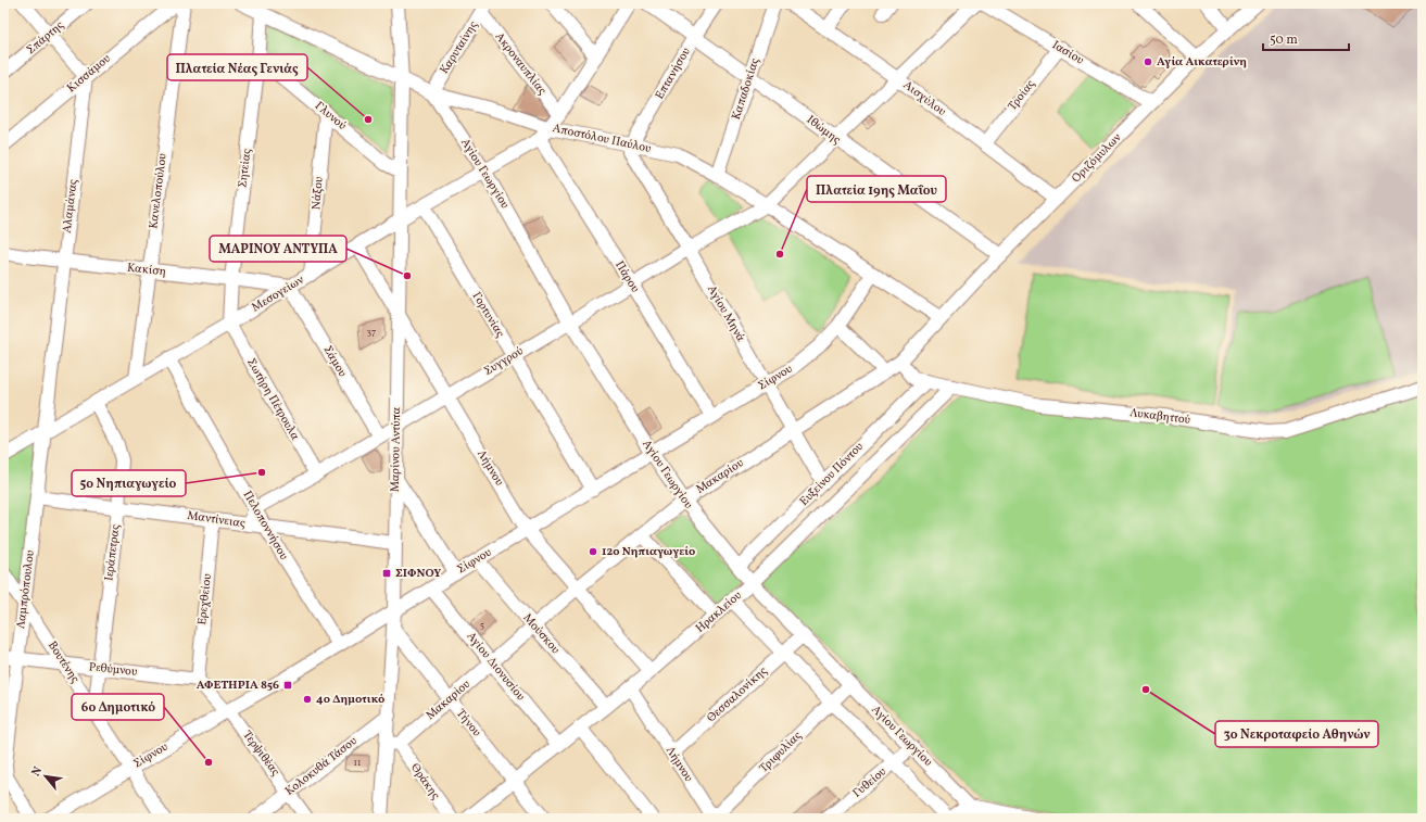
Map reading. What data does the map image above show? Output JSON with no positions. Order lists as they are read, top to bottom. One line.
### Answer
{"streets":{"street":["Σπάρτης","Καρυταίνης","Ιασίου","Ακροναυπλίας","Κισσάμου","Επτανήσου","Καπαδοκίας","Τροίας","Αισχύλου","Γλυνού","Ιθώμης","Αποστόλου Παύλου","Οριζόμυλων","Σητείας","Αγίου Γεωργίου","Κανελοπούλου","Νάξου","Αλαμάνας","Κακίση","Πάρου","Μεσογείων","Αγίου Μηνά","Γορτυνίας","Σάμου","Συγγρού","Σίφνου","Σωτήρη Πέτρουλα","Λυκαβηττού","Μαρίνου Αντύπα","Λήμνου","Ευξείνου Πόντου","Μακαρίου","Μαντίνειας","Πελοποννήσου","Ιεράπετρας","Λαμπρόπουλου","Ερεχθείου","Ηρακλείου","Μούσκου","Βουτένης","Αγίου Διονυσίου","Ρεθύμνου","Θεσσαλονίκης","Τήνου","Τριφυλίας","Τερψιθέας","Κολοκυθά Τάσου","Θράκης","Γυθείου"]},"crossings":[["Καρυταίνης","Ακροναυπλίας"],["Καρυταίνης","Αποστόλου Παύλου"],["Καρυταίνης","Αγίου Γεωργίου"],["Ιασίου","Τροίας"],["Ιασίου","Οριζόμυλων"],["Ακροναυπλίας","Μεσογείων"],["Κισσάμου","Αλαμάνας"],["Επτανήσου","Ιθώμης"],["Επτανήσου","Αποστόλου Παύλου"],["Επτανήσου","Αγίου Μηνά"],["Καπαδοκίας","Ιθώμης"],["Καπαδοκίας","Αποστόλου Παύλου"],["Τροίας","Αισχύλου"],["Αισχύλου","Οριζόμυλων"],["Αισχύλου","Συγγρού"],["Γλυνού","Σητείας"],["Γλυνού","Νάξου"],["Γλυνού","Μαρίνου Αντύπα"],["Ιθώμης","Οριζόμυλων"],["Ιθώμης","Συγγρού"],["Αποστόλου Παύλου","Οριζόμυλων"],["Αποστόλου Παύλου","Σητείας"],["Αποστόλου Παύλου","Αγίου Γεωργίου"],["Αποστόλου Παύλου","Μεσογείων"],["Αποστόλου Παύλου","Αγίου Μηνά"],["Αποστόλου Παύλου","Συγγρού"],["Αποστόλου Παύλου","Σίφνου"],["Αποστόλου Παύλου","Μαρίνου Αντύπα"],["Αποστόλου Παύλου","Μακαρίου"],["Οριζόμυλων","Μακαρίου"],["Σητείας","Κακίση"],["Σητείας","Μεσογείων"],["Σητείας","Σωτήρη Πέτρουλα"],["Αγίου Γεωργίου","Μεσογείων"],["Αγίου Γεωργίου","Συγγρού"],["Αγίου Γεωργίου","Σίφνου"],["Αγίου Γεωργίου","Ευξείνου Πόντου"],["Αγίου Γεωργίου","Μακαρίου"],["Αγίου Γεωργίου","Ηρακλείου"],["Αγίου Γεωργίου","Θεσσαλονίκης"],["Αγίου Γεωργίου","Τριφυλίας"],["Αγίου Γεωργίου","Γυθείου"],["Κανελοπούλου","Κακίση"],["Κανελοπούλου","Μεσογείων"],["Νάξου","Μεσογείων"],["Αλαμάνας","Κακίση"],["Αλαμάνας","Μεσογείων"],["Αλαμάνας","Λαμπρόπουλου"],["Κακίση","Μεσογείων"],["Κακίση","Σάμου"],["Πάρου","Μεσογείων"],["Πάρου","Συγγρού"],["Πάρου","Σίφνου"],["Μεσογείων","Γορτυνίας"],["Μεσογείων","Σάμου"],["Μεσογείων","Σωτήρη Πέτρουλα"],["Μεσογείων","Μαρίνου Αντύπα"],["Μεσογείων","Λήμνου"],["Μεσογείων","Πελοποννήσου"],["Μεσογείων","Ιεράπετρας"],["Μεσογείων","Λαμπρόπουλου"],["Αγίου Μηνά","Συγγρού"],["Αγίου Μηνά","Σίφνου"],["Αγίου Μηνά","Ευξείνου Πόντου"],["Αγίου Μηνά","Μακαρίου"],["Γορτυνίας","Συγγρού"],["Γορτυνίας","Σίφνου"],["Σάμου","Συγγρού"],["Συγγρού","Σωτήρη Πέτρουλα"],["Συγγρού","Μαρίνου Αντύπα"],["Συγγρού","Λήμνου"],["Συγγρού","Πελοποννήσου"],["Σίφνου","Μαρίνου Αντύπα"],["Σίφνου","Λήμνου"],["Σίφνου","Πελοποννήσου"],["Σίφνου","Μούσκου"],["Σίφνου","Βουτένης"],["Σίφνου","Αγίου Διονυσίου"],["Σίφνου","Τερψιθέας"],["Λυκαβηττού","Ευξείνου Πόντου"],["Λυκαβηττού","Μακαρίου"],["Λυκαβηττού","Ηρακλείου"],["Μαρίνου Αντύπα","Λήμνου"],["Μαρίνου Αντύπα","Μακαρίου"],["Μαρίνου Αντύπα","Μαντίνειας"],["Μαρίνου Αντύπα","Τήνου"],["Μαρίνου Αντύπα","Κολοκυθά Τάσου"],["Μαρίνου Αντύπα","Θράκης"],["Λήμνου","Μακαρίου"],["Λήμνου","Ηρακλείου"],["Λήμνου","Θεσσαλονίκης"],["Λήμνου","Τριφυλίας"],["Μακαρίου","Μούσκου"],["Μακαρίου","Αγίου Διονυσίου"],["Μακαρίου","Τήνου"],["Μακαρίου","Θράκης"],["Μαντίνειας","Πελοποννήσου"],["Μαντίνειας","Ιεράπετρας"],["Μαντίνειας","Λαμπρόπουλου"],["Μαντίνειας","Ερεχθείου"],["Ιεράπετρας","Βουτένης"],["Ιεράπετρας","Ρεθύμνου"],["Λαμπρόπουλου","Βουτένης"],["Λαμπρόπουλου","Ρεθύμνου"],["Ερεχθείου","Ρεθύμνου"],["Ερεχθείου","Τερψιθέας"],["Ηρακλείου","Μούσκου"],["Ηρακλείου","Αγίου Διονυσίου"],["Ηρακλείου","Τήνου"],["Βουτένης","Ρεθύμνου"],["Ρεθύμνου","Τερψιθέας"],["Τερψιθέας","Κολοκυθά Τάσου"]],"places":{"other":["Αγία Αικατερίνη","Πλατεία Νέας Γενιάς","Πλατεία 19ης Μαΐου","ΜΑΡΙΝΟΥ ΑΝΤΥΠΑ","5ο Νηπιαγωγείο","12ο Νηπιαγωγείο","3ο Νεκροταφείο Αθηνών","4ο Δημοτικό","6ο Δημοτικό"],"transit":["ΣΙΦΝΟΥ","ΑΦΕΤΗΡΙΑ 856"]},"house_numbers":["37","5","11"],"scale_bar":"50 m","north":"top left"}
